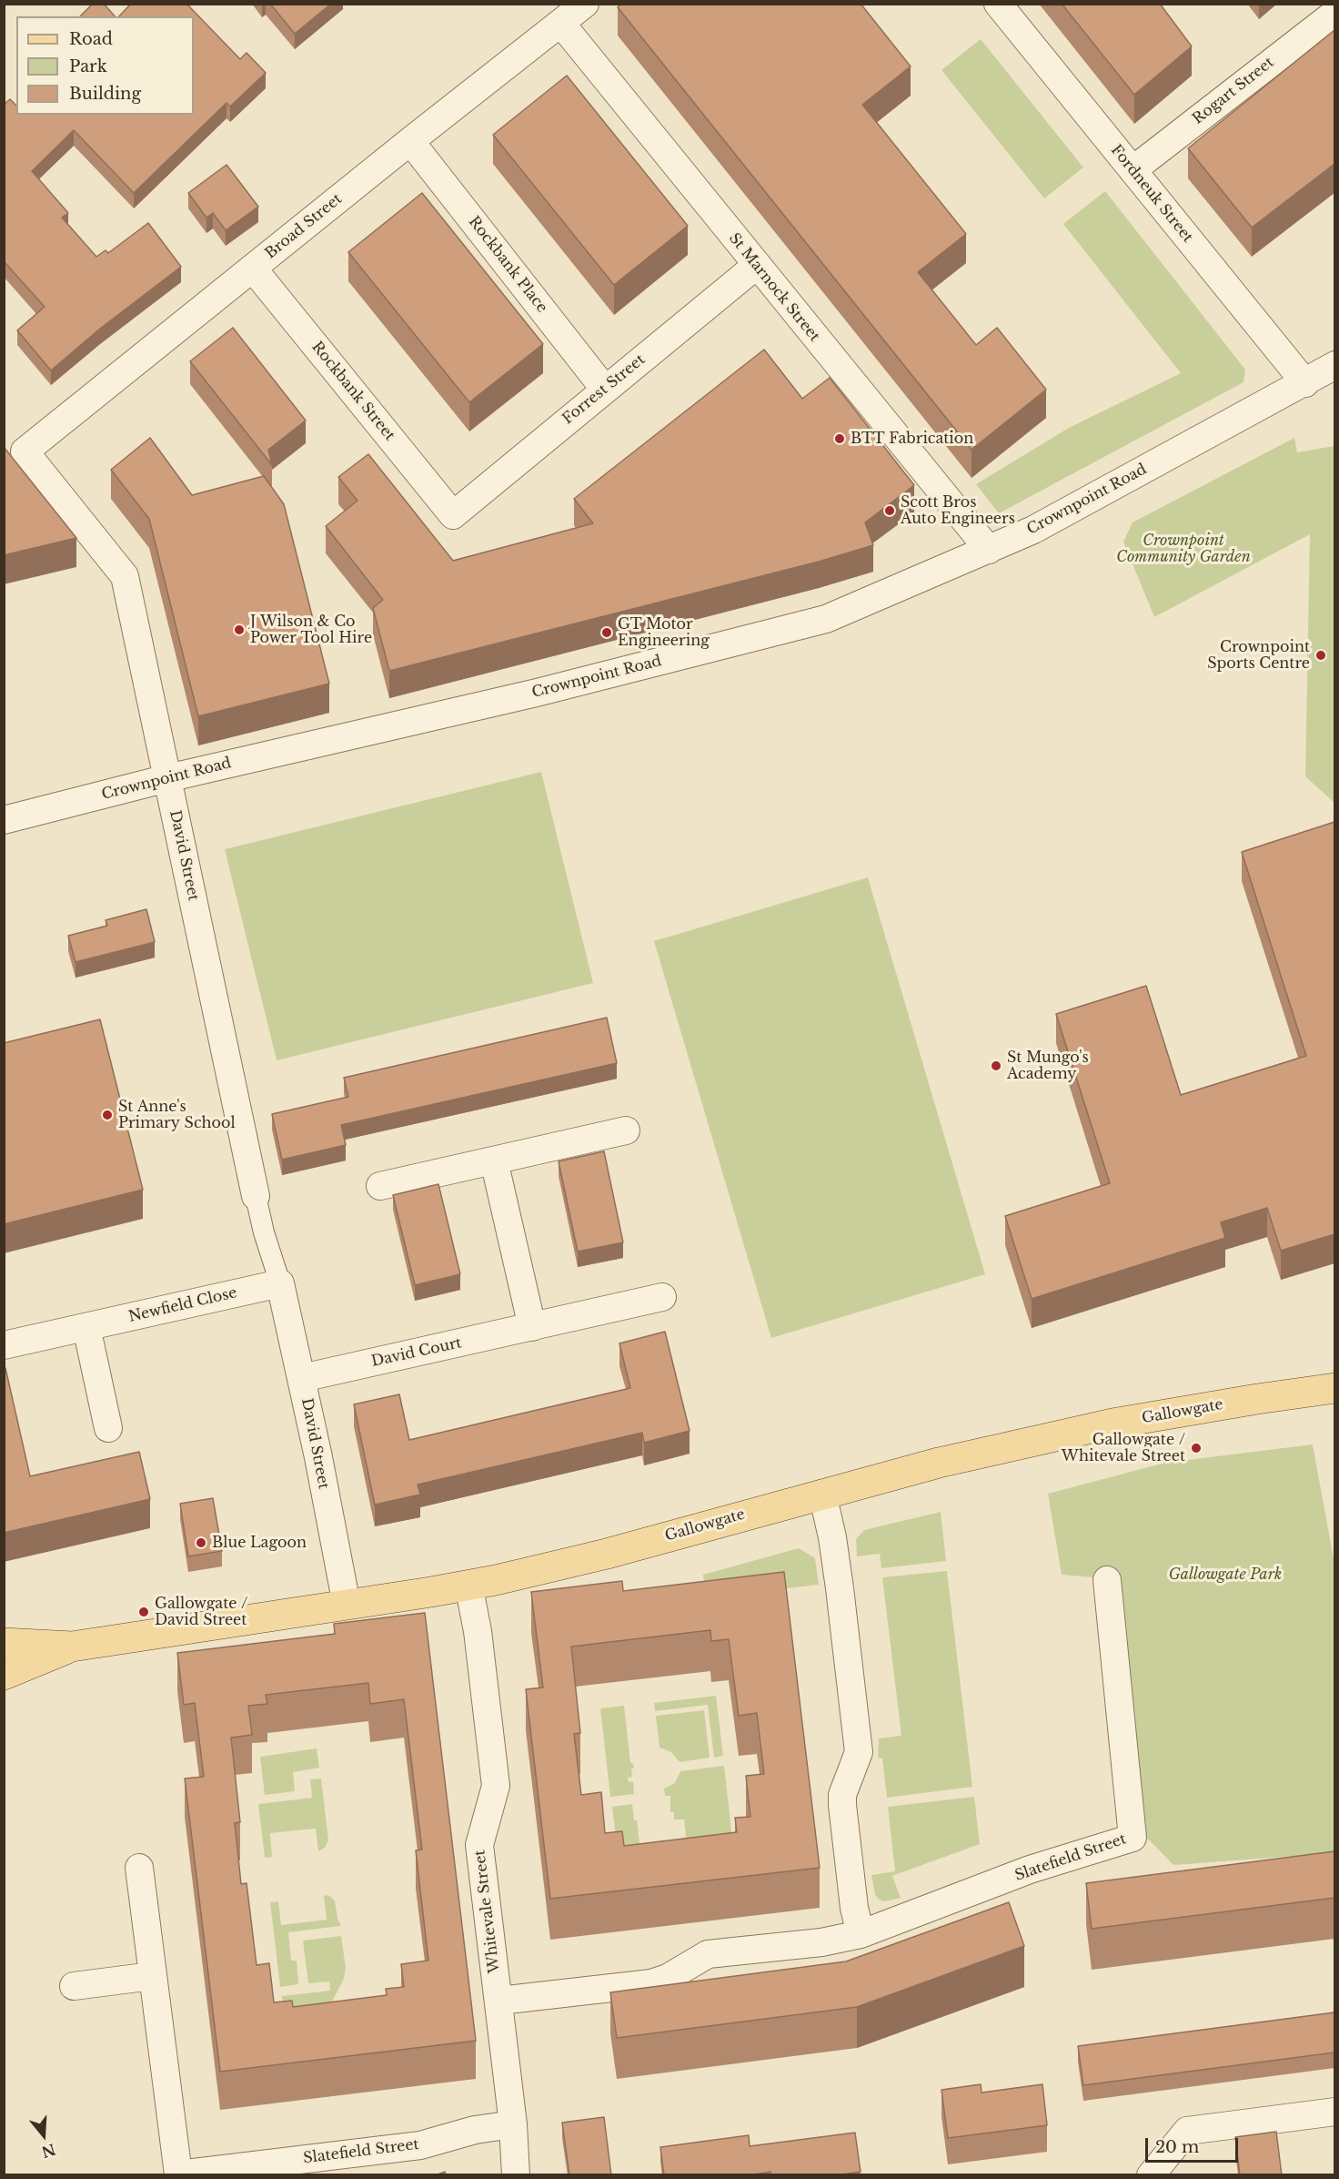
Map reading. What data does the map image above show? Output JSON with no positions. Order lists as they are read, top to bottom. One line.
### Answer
{"streets":{"main road":["Gallowgate"],"street":["Rogart Street","Fordneuk Street","Broad Street","Rockbank Place","St Marnock Street","Forrest Street","Rockbank Street","Crownpoint Road","David Street","Newfield Close","David Court","Slatefield Street","Whitevale Street"]},"crossings":[["Rogart Street","Fordneuk Street"],["Fordneuk Street","Crownpoint Road"],["Broad Street","Rockbank Place"],["Broad Street","St Marnock Street"],["Broad Street","Rockbank Street"],["Broad Street","David Street"],["Rockbank Place","Forrest Street"],["St Marnock Street","Forrest Street"],["St Marnock Street","Crownpoint Road"],["Forrest Street","Rockbank Street"],["Crownpoint Road","David Street"],["David Street","Newfield Close"],["David Street","David Court"],["David Street","Gallowgate"],["Gallowgate","Whitevale Street"],["Slatefield Street","Whitevale Street"]],"parks":["Crownpoint Community Garden","Gallowgate Park"],"places":["BTT Fabrication","Scott Bros Auto Engineers","J Wilson & Co Power Tool Hire","GT Motor Engineering","Crownpoint Sports Centre","St Mungo's Academy","St Anne's Primary School","Gallowgate / Whitevale Street","Blue Lagoon","Gallowgate / David Street"],"legend":["Road","Park","Building"],"scale_bar":"20 m","north":"bottom"}
